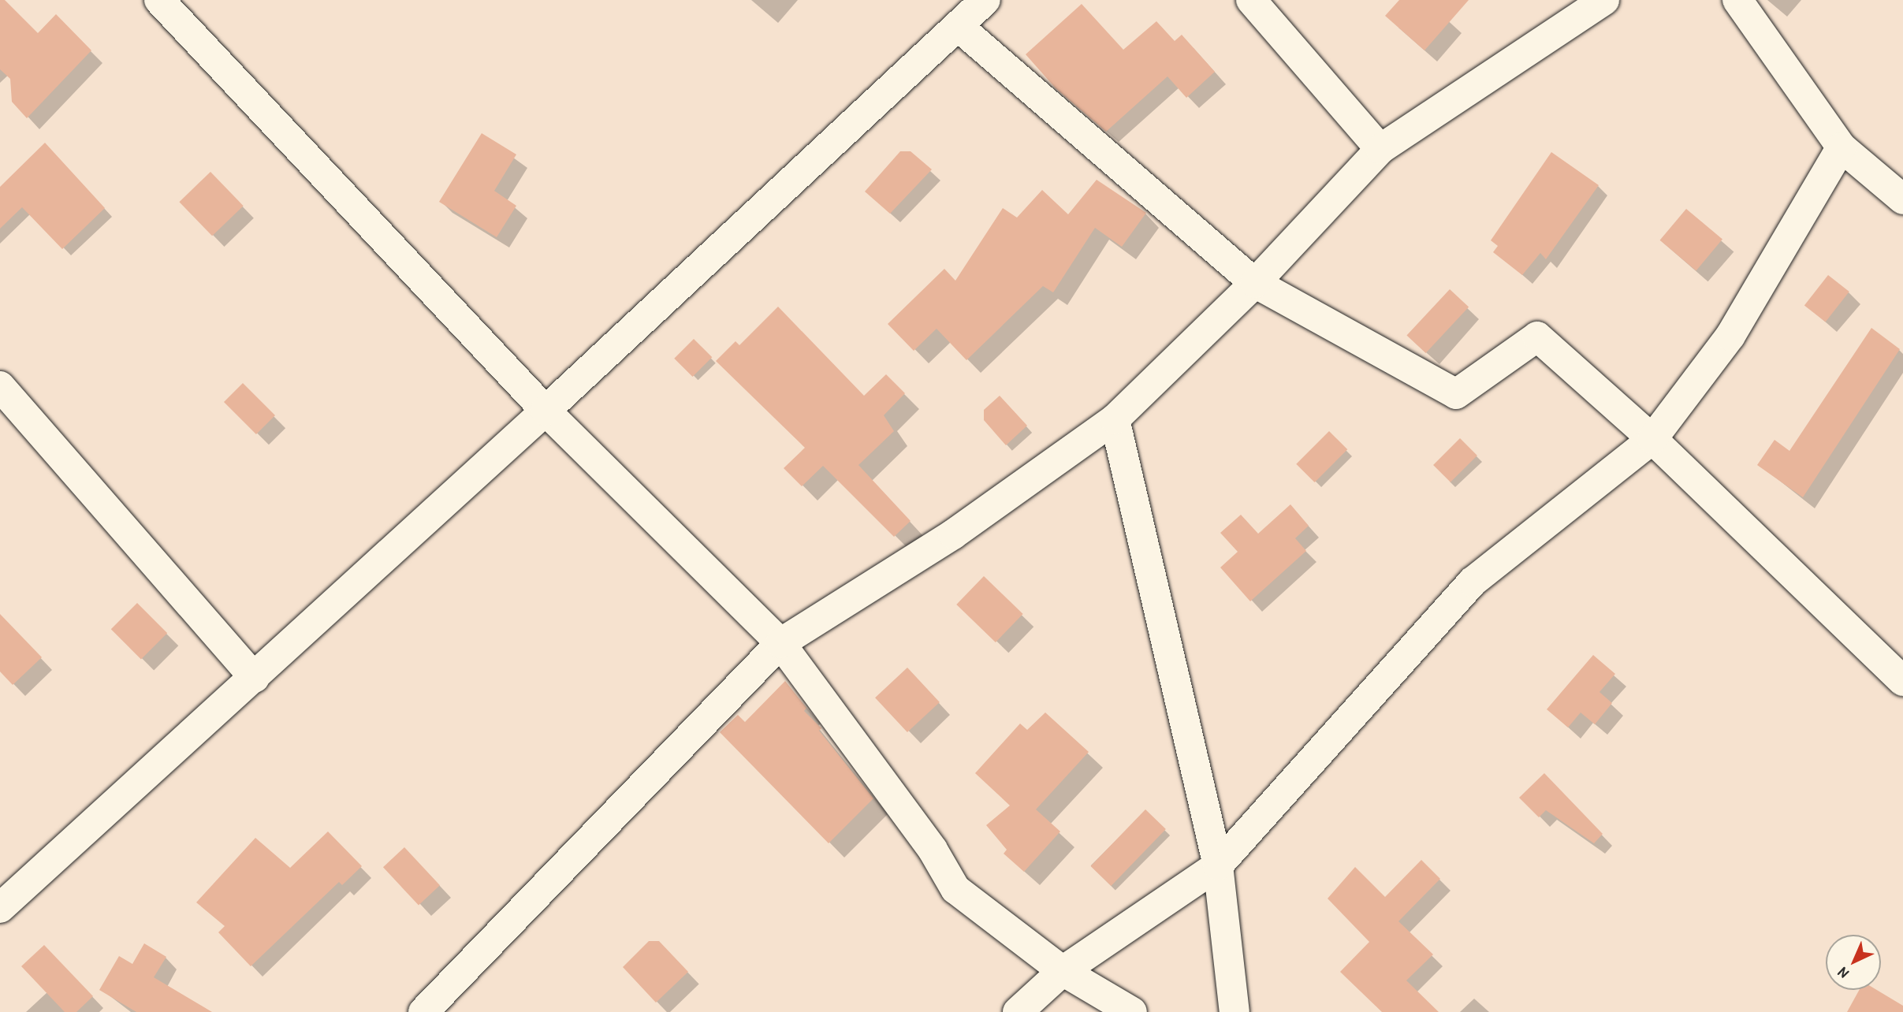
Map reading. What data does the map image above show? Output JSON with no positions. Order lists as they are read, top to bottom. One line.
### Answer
{"north":"bottom left"}
